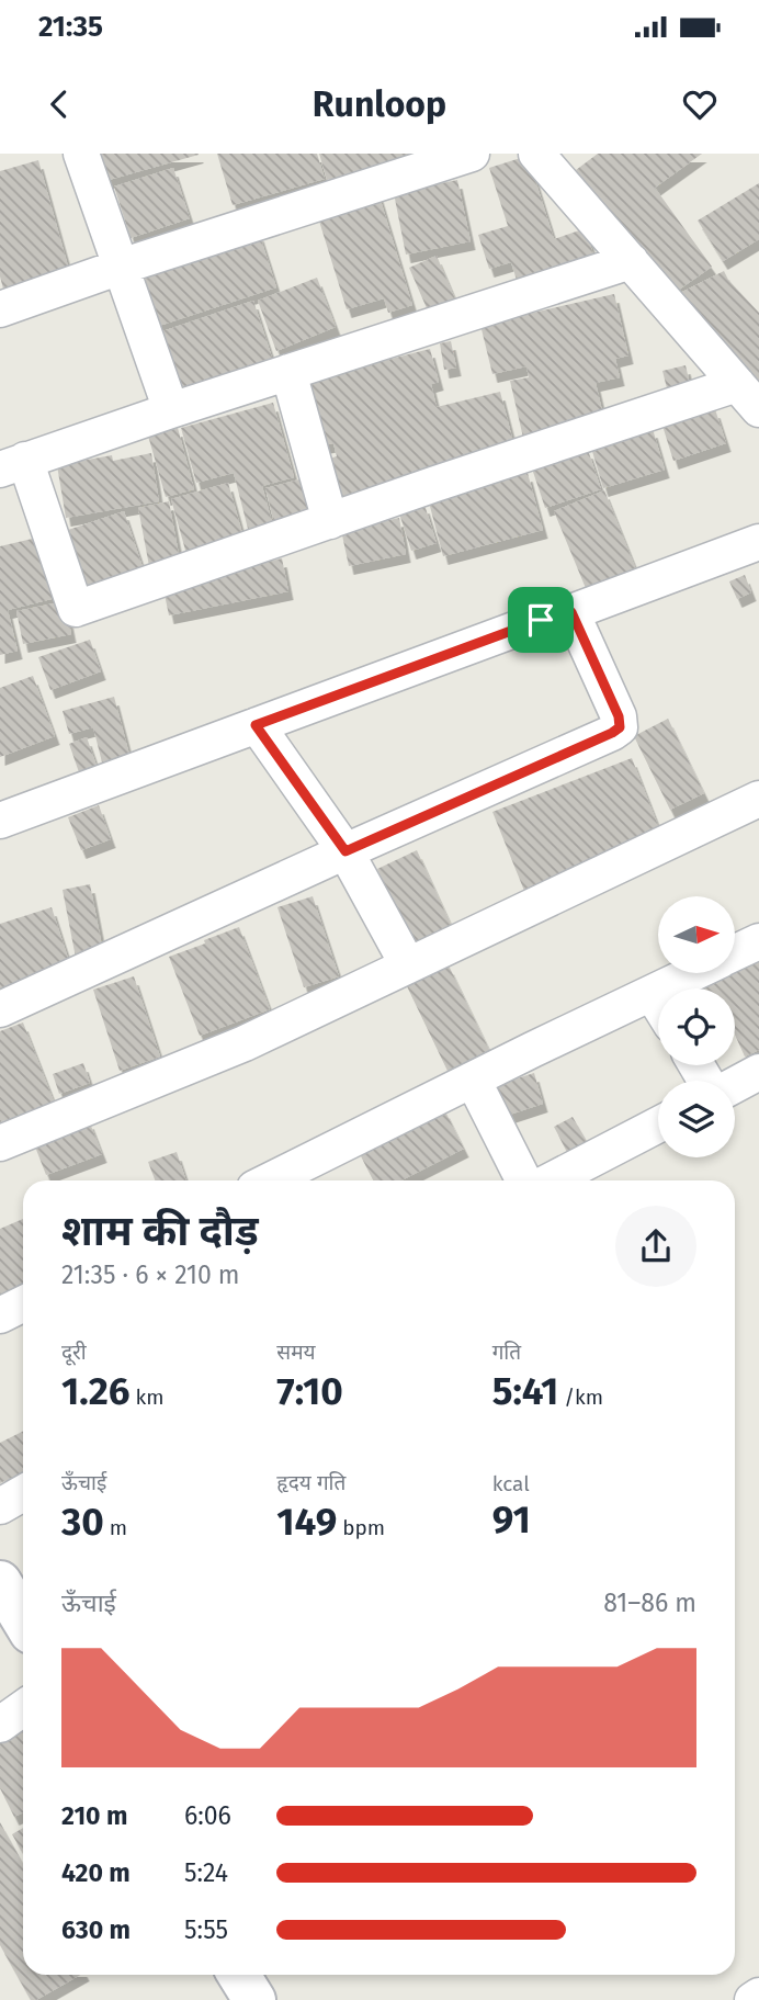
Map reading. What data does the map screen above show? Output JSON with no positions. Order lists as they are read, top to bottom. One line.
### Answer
{"north":"right","page":{"status":"21:35","header":"Runloop","heading":["शाम की दौड़","21:35 · 6 × 210 m"],"stats":[["दूरी","1.26 km"],["समय","7:10"],["गति","5:41 /km"],["ऊँचाई","30 m"],["हृदय गति","149 bpm"],["kcal","91"]],"chart":["ऊँचाई","81–86 m"],"list":[{"name":"210 m","note":"6:06"},{"name":"420 m","note":"5:24"},{"name":"630 m","note":"5:55"}]}}
